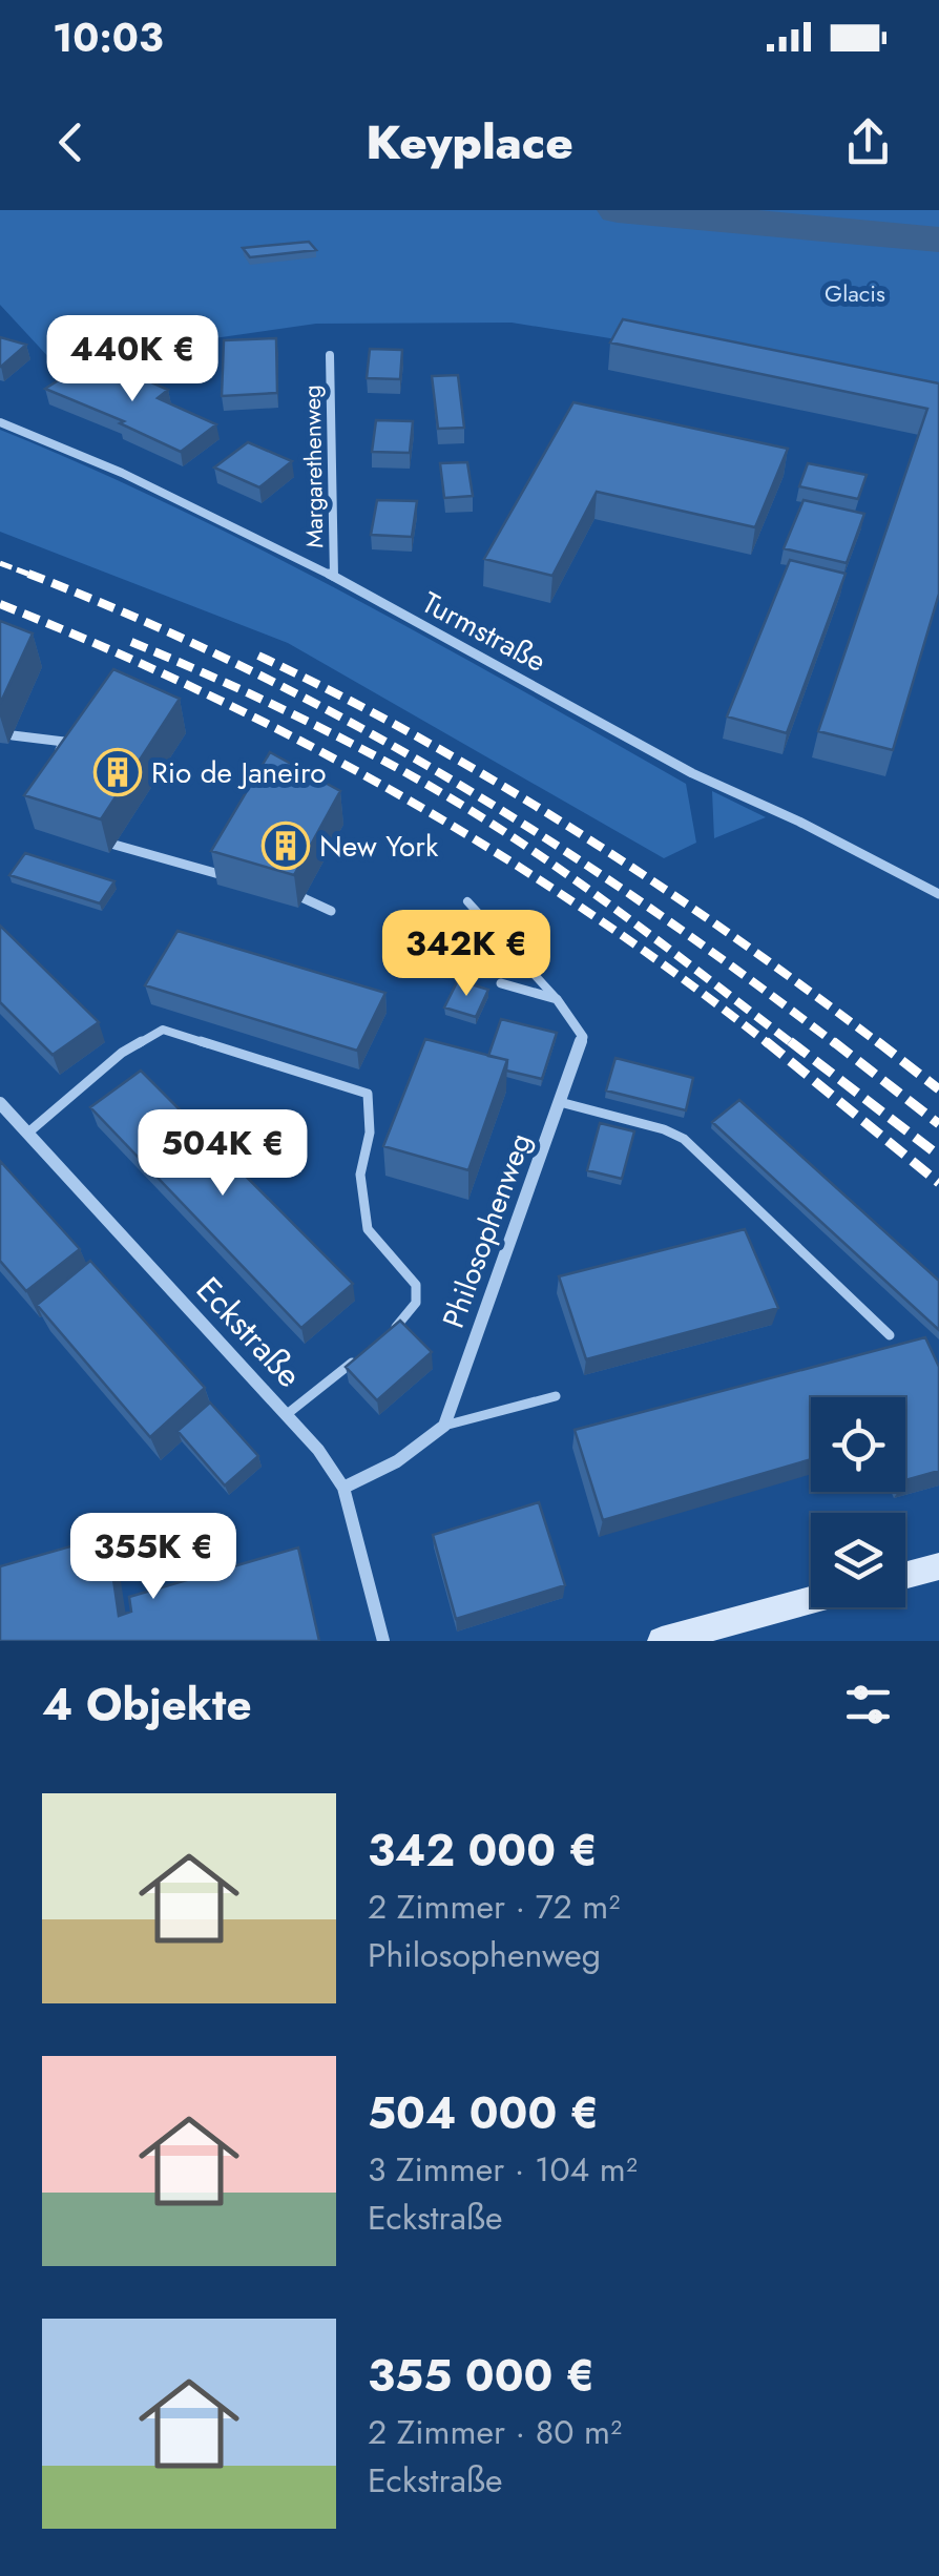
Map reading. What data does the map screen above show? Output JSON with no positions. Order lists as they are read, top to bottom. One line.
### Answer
{"streets":{"street":["Margarethenweg","Turmstraße","Philosophenweg","Eckstraße"]},"crossings":[["Margarethenweg","Turmstraße"]],"parks":["Glacis"],"places":{"building":["Rio de Janeiro","New York"]},"page":{"status":"10:03","header":"Keyplace","price":["440K €","342K €","504K €","355K €"],"heading":"4 Objekte","list":[{"name":"342 000 €","note":"2 Zimmer · 72 m² · Philosophenweg"},{"name":"504 000 €","note":"3 Zimmer · 104 m² · Eckstraße"},{"name":"355 000 €","note":"2 Zimmer · 80 m² · Eckstraße"}]}}
